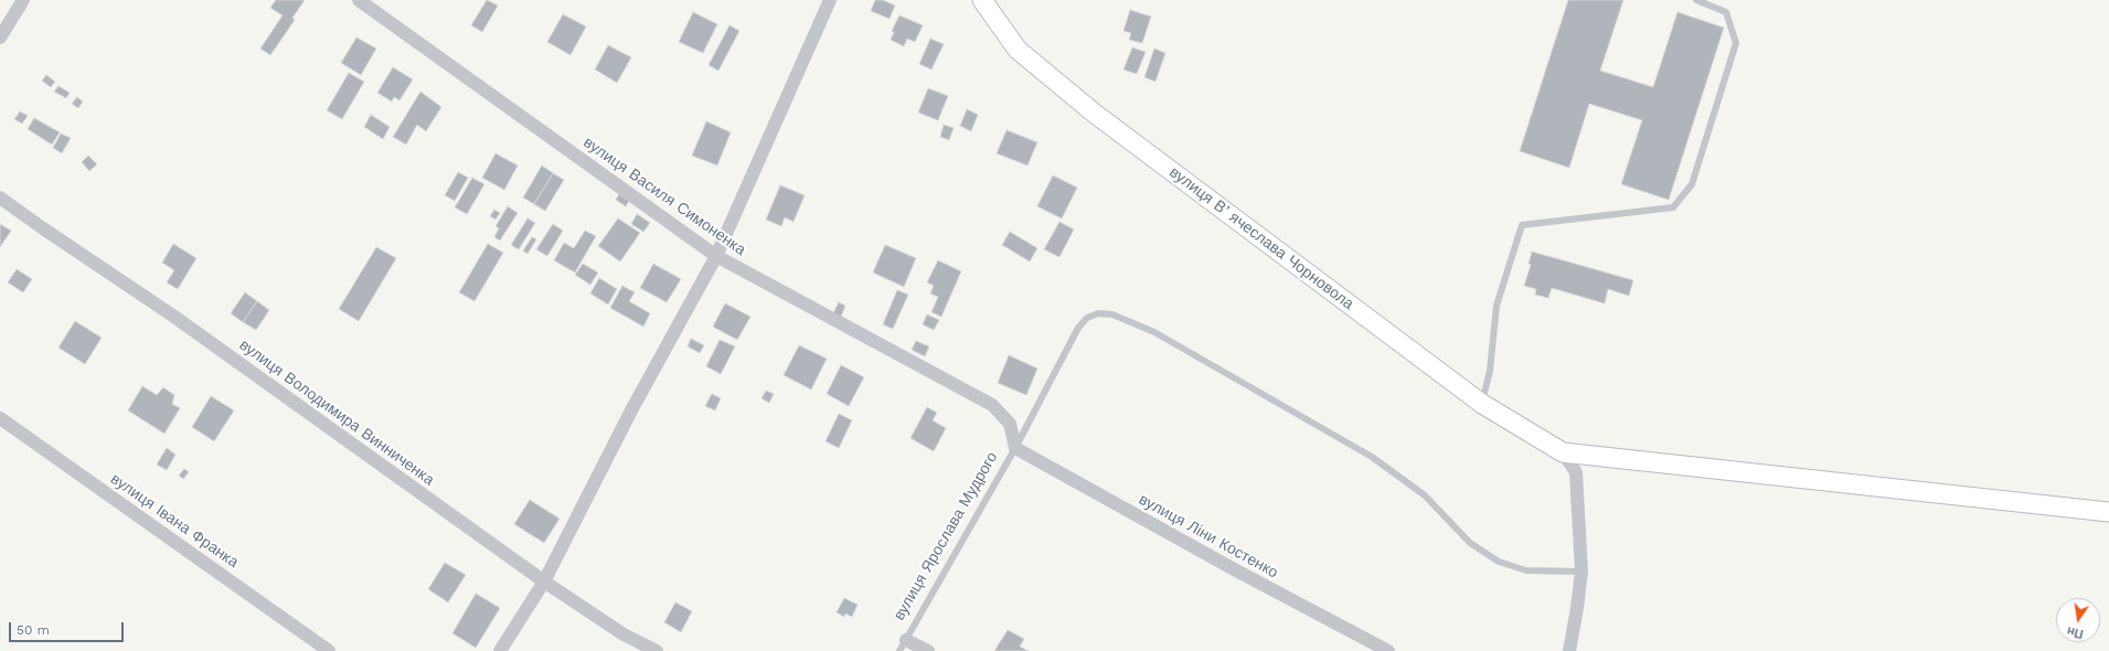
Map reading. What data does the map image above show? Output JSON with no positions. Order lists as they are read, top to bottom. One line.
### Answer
{"streets":{"street":["вулиця Василя Симоненка","вулиця Вʼячеслава Чорновола","вулиця Володимира Винниченка","вулиця Івана Франка","вулиця Ярослава Мудрого","вулиця Ліни Костенко"]},"crossings":[["вулиця Василя Симоненка","вулиця Ярослава Мудрого"],["вулиця Василя Симоненка","вулиця Ліни Костенко"],["вулиця Ярослава Мудрого","вулиця Ліни Костенко"]],"scale_bar":"50 m","north":"bottom"}
